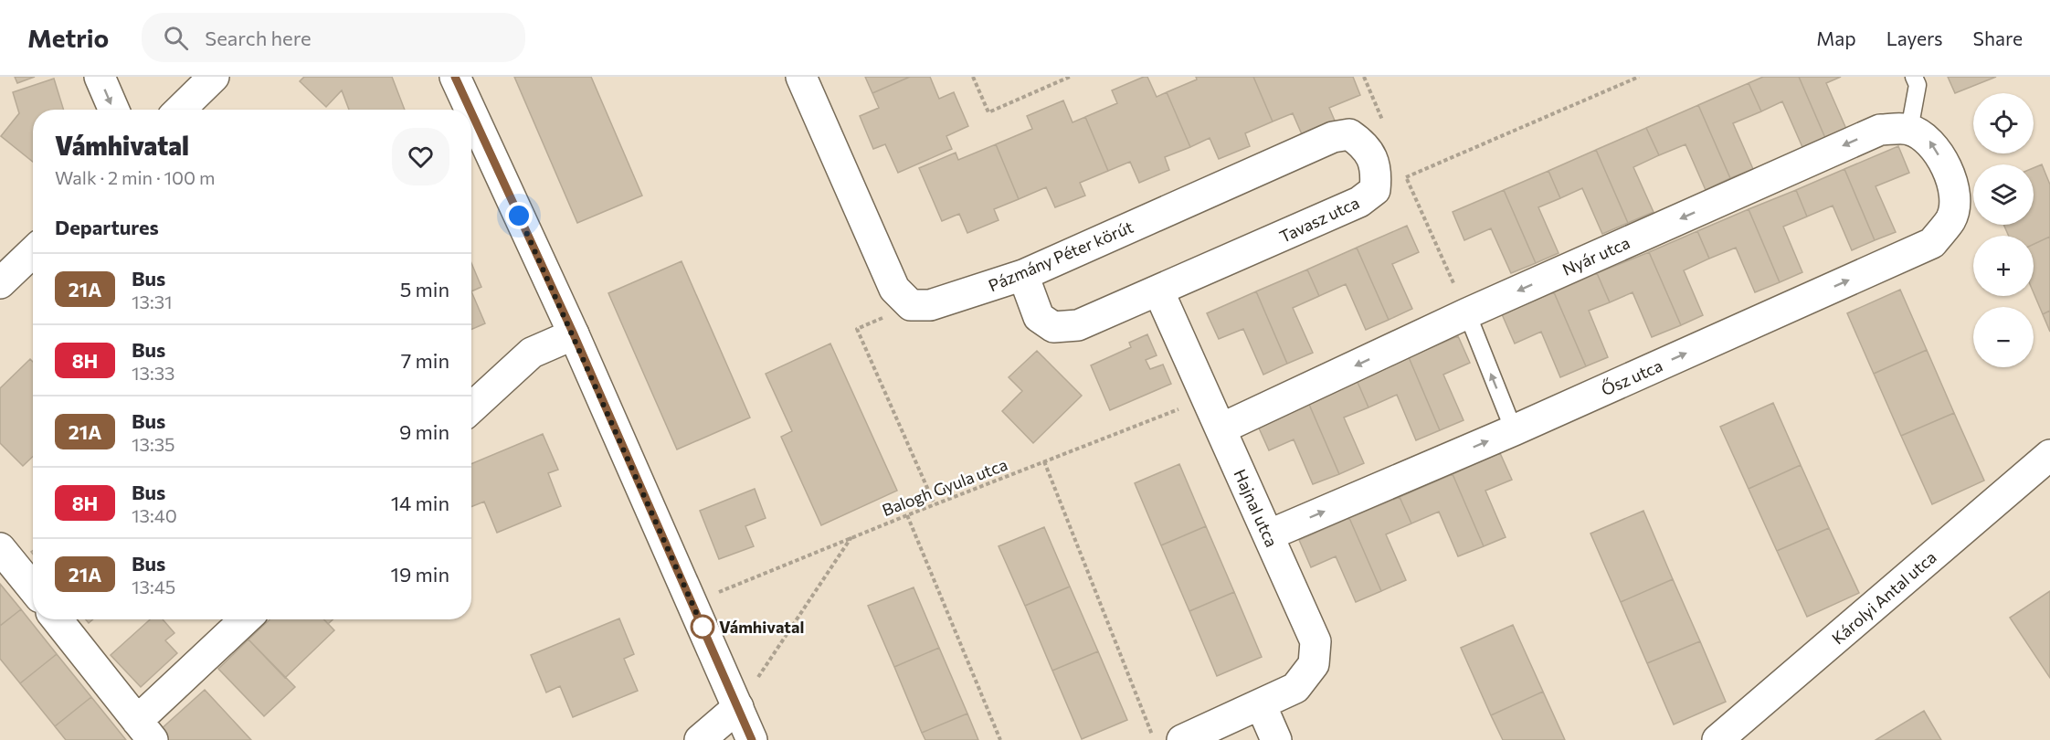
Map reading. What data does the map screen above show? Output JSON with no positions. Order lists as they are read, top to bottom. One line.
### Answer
{"streets":{"street":["Tavasz utca","Pázmány Péter körút","Nyár utca","Ősz utca","Hajnal utca","Károlyi Antal utca"],"path":["Balogh Gyula utca"]},"crossings":[["Tavasz utca","Pázmány Péter körút"],["Tavasz utca","Hajnal utca"],["Nyár utca","Ősz utca"],["Nyár utca","Hajnal utca"],["Ősz utca","Hajnal utca"],["Balogh Gyula utca","Hajnal utca"]],"one_way":["Nyár utca","Ősz utca"],"places":["Vámhivatal"],"lines":["bus line 21A"],"page":{"header":"Metrio","search":"Search here","nav":["Map","Layers","Share"],"map_buttons":["+","−"],"heading":[["Vámhivatal","Walk · 2 min · 100 m"],"Departures"],"list":[{"mark":"21A","name":"Bus","note":"13:31","value":"5 min"},{"mark":"8H","name":"Bus","note":"13:33","value":"7 min"},{"mark":"21A","name":"Bus","note":"13:35","value":"9 min"},{"mark":"8H","name":"Bus","note":"13:40","value":"14 min"},{"mark":"21A","name":"Bus","note":"13:45","value":"19 min"}]}}
